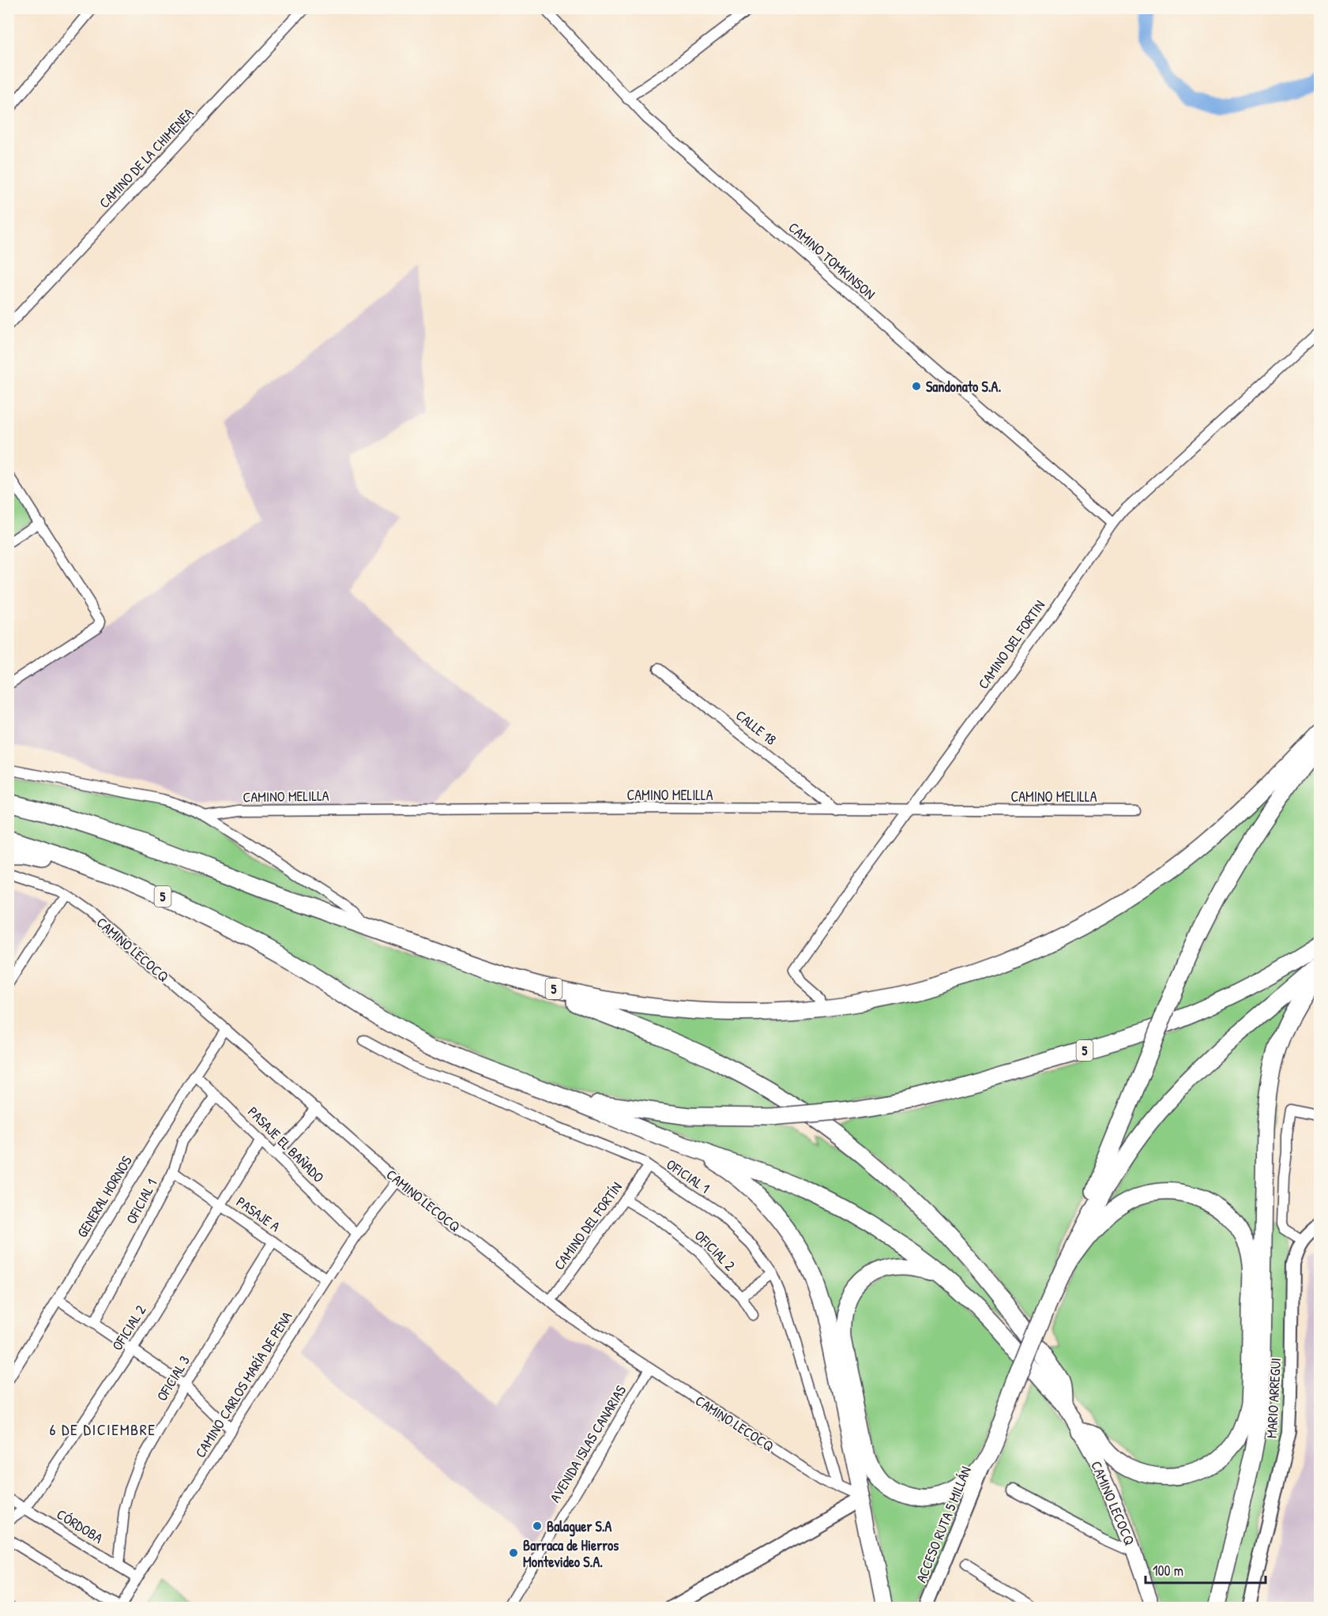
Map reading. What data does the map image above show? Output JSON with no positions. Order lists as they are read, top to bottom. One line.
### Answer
{"streets":{"highway":["5"],"main road":["CAMINO LECOCQ"],"street":["CAMINO DE LA CHIMENEA","CAMINO TOMKINSON","CAMINO DEL FORTIN","CALLE 18","CAMINO MELILLA","PASAJE EL BAÑADO","OFICIAL 1","GENERAL HORNOS","PASAJE A","CAMINO DEL FORTÍN","OFICIAL 2","OFICIAL 3","CAMINO CARLOS MARÍA DE PENA","MARIO ARREGUI","AVENIDA ISLAS CANARIAS","ACCESO RUTA 5 MILLÁN","CÓRDOBA"]},"crossings":[["CAMINO TOMKINSON","CAMINO DEL FORTIN"],["CAMINO DEL FORTIN","CAMINO MELILLA"],["CAMINO DEL FORTIN","5"],["CALLE 18","CAMINO MELILLA"],["CAMINO LECOCQ","OFICIAL 1"],["CAMINO LECOCQ","GENERAL HORNOS"],["CAMINO LECOCQ","CAMINO DEL FORTÍN"],["CAMINO LECOCQ","CAMINO CARLOS MARÍA DE PENA"],["CAMINO LECOCQ","AVENIDA ISLAS CANARIAS"],["PASAJE EL BAÑADO","OFICIAL 1"],["PASAJE EL BAÑADO","GENERAL HORNOS"],["PASAJE EL BAÑADO","OFICIAL 2"],["PASAJE EL BAÑADO","CAMINO CARLOS MARÍA DE PENA"],["OFICIAL 1","PASAJE A"],["OFICIAL 1","CAMINO DEL FORTÍN"],["PASAJE A","OFICIAL 2"],["PASAJE A","OFICIAL 3"],["PASAJE A","CAMINO CARLOS MARÍA DE PENA"],["CAMINO DEL FORTÍN","OFICIAL 2"],["OFICIAL 2","CÓRDOBA"],["OFICIAL 3","CÓRDOBA"],["CAMINO CARLOS MARÍA DE PENA","CÓRDOBA"]],"districts":["6 DE DICIEMBRE"],"places":["Sandonato S.A.","Balaguer S.A","Barraca de Hierros Montevideo S.A."],"scale_bar":"100 m"}
